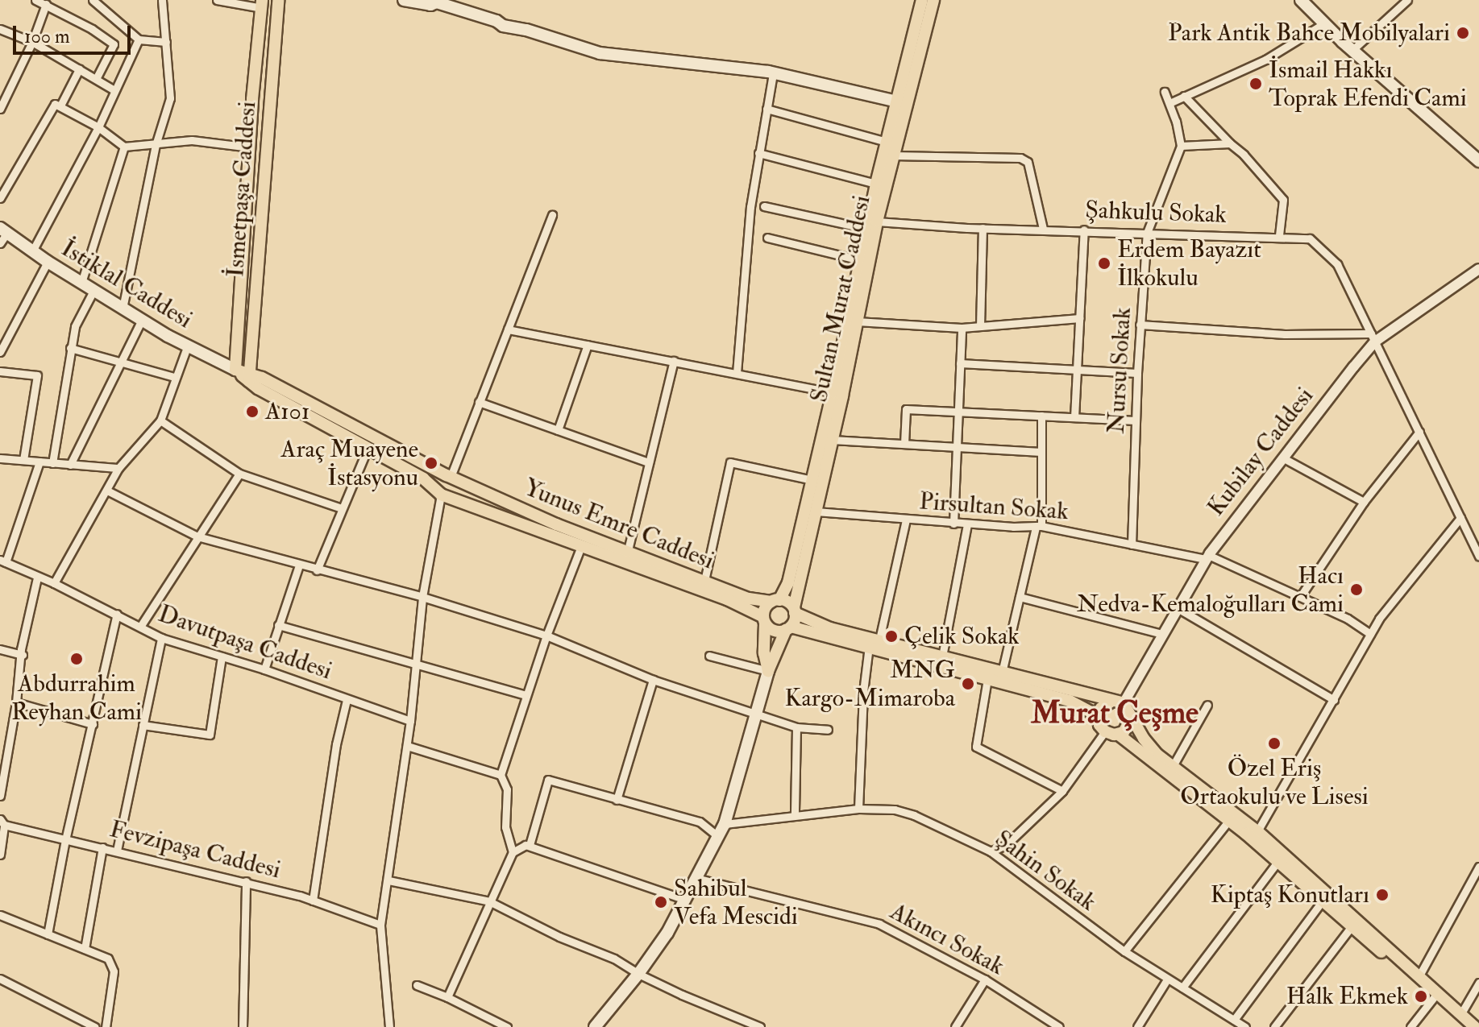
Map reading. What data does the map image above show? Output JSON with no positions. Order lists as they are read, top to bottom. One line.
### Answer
{"streets":{"main road":["İsmetpaşa Caddesi","İstiklal Caddesi","Sultan Murat Caddesi","Yunus Emre Caddesi"],"street":["Şahkulu Sokak","Nursu Sokak","Kubilay Caddesi","Pirsultan Sokak","Davutpaşa Caddesi","Fevzipaşa Caddesi","Şahin Sokak","Akıncı Sokak"]},"crossings":[["İsmetpaşa Caddesi","İstiklal Caddesi"],["İsmetpaşa Caddesi","Yunus Emre Caddesi"],["Şahkulu Sokak","Sultan Murat Caddesi"],["Şahkulu Sokak","Nursu Sokak"],["Şahkulu Sokak","Kubilay Caddesi"],["Sultan Murat Caddesi","Pirsultan Sokak"],["Sultan Murat Caddesi","Yunus Emre Caddesi"],["Nursu Sokak","Pirsultan Sokak"],["Kubilay Caddesi","Pirsultan Sokak"]],"districts":["Murat Çeşme"],"places":["Park Antik Bahce Mobilyalari","İsmail Hakkı Toprak Efendi Cami","Erdem Bayazıt İlkokulu","A101","Araç Muayene İstasyonu","Hacı Nedva-Kemaloğulları Cami","Çelik Sokak","Abdurrahim Reyhan Cami","MNG Kargo-Mimaroba","Özel Eriş Ortaokulu ve Lisesi","Kiptaş Konutları","Sahibul Vefa Mescidi","Halk Ekmek"],"scale_bar":"100 m"}
